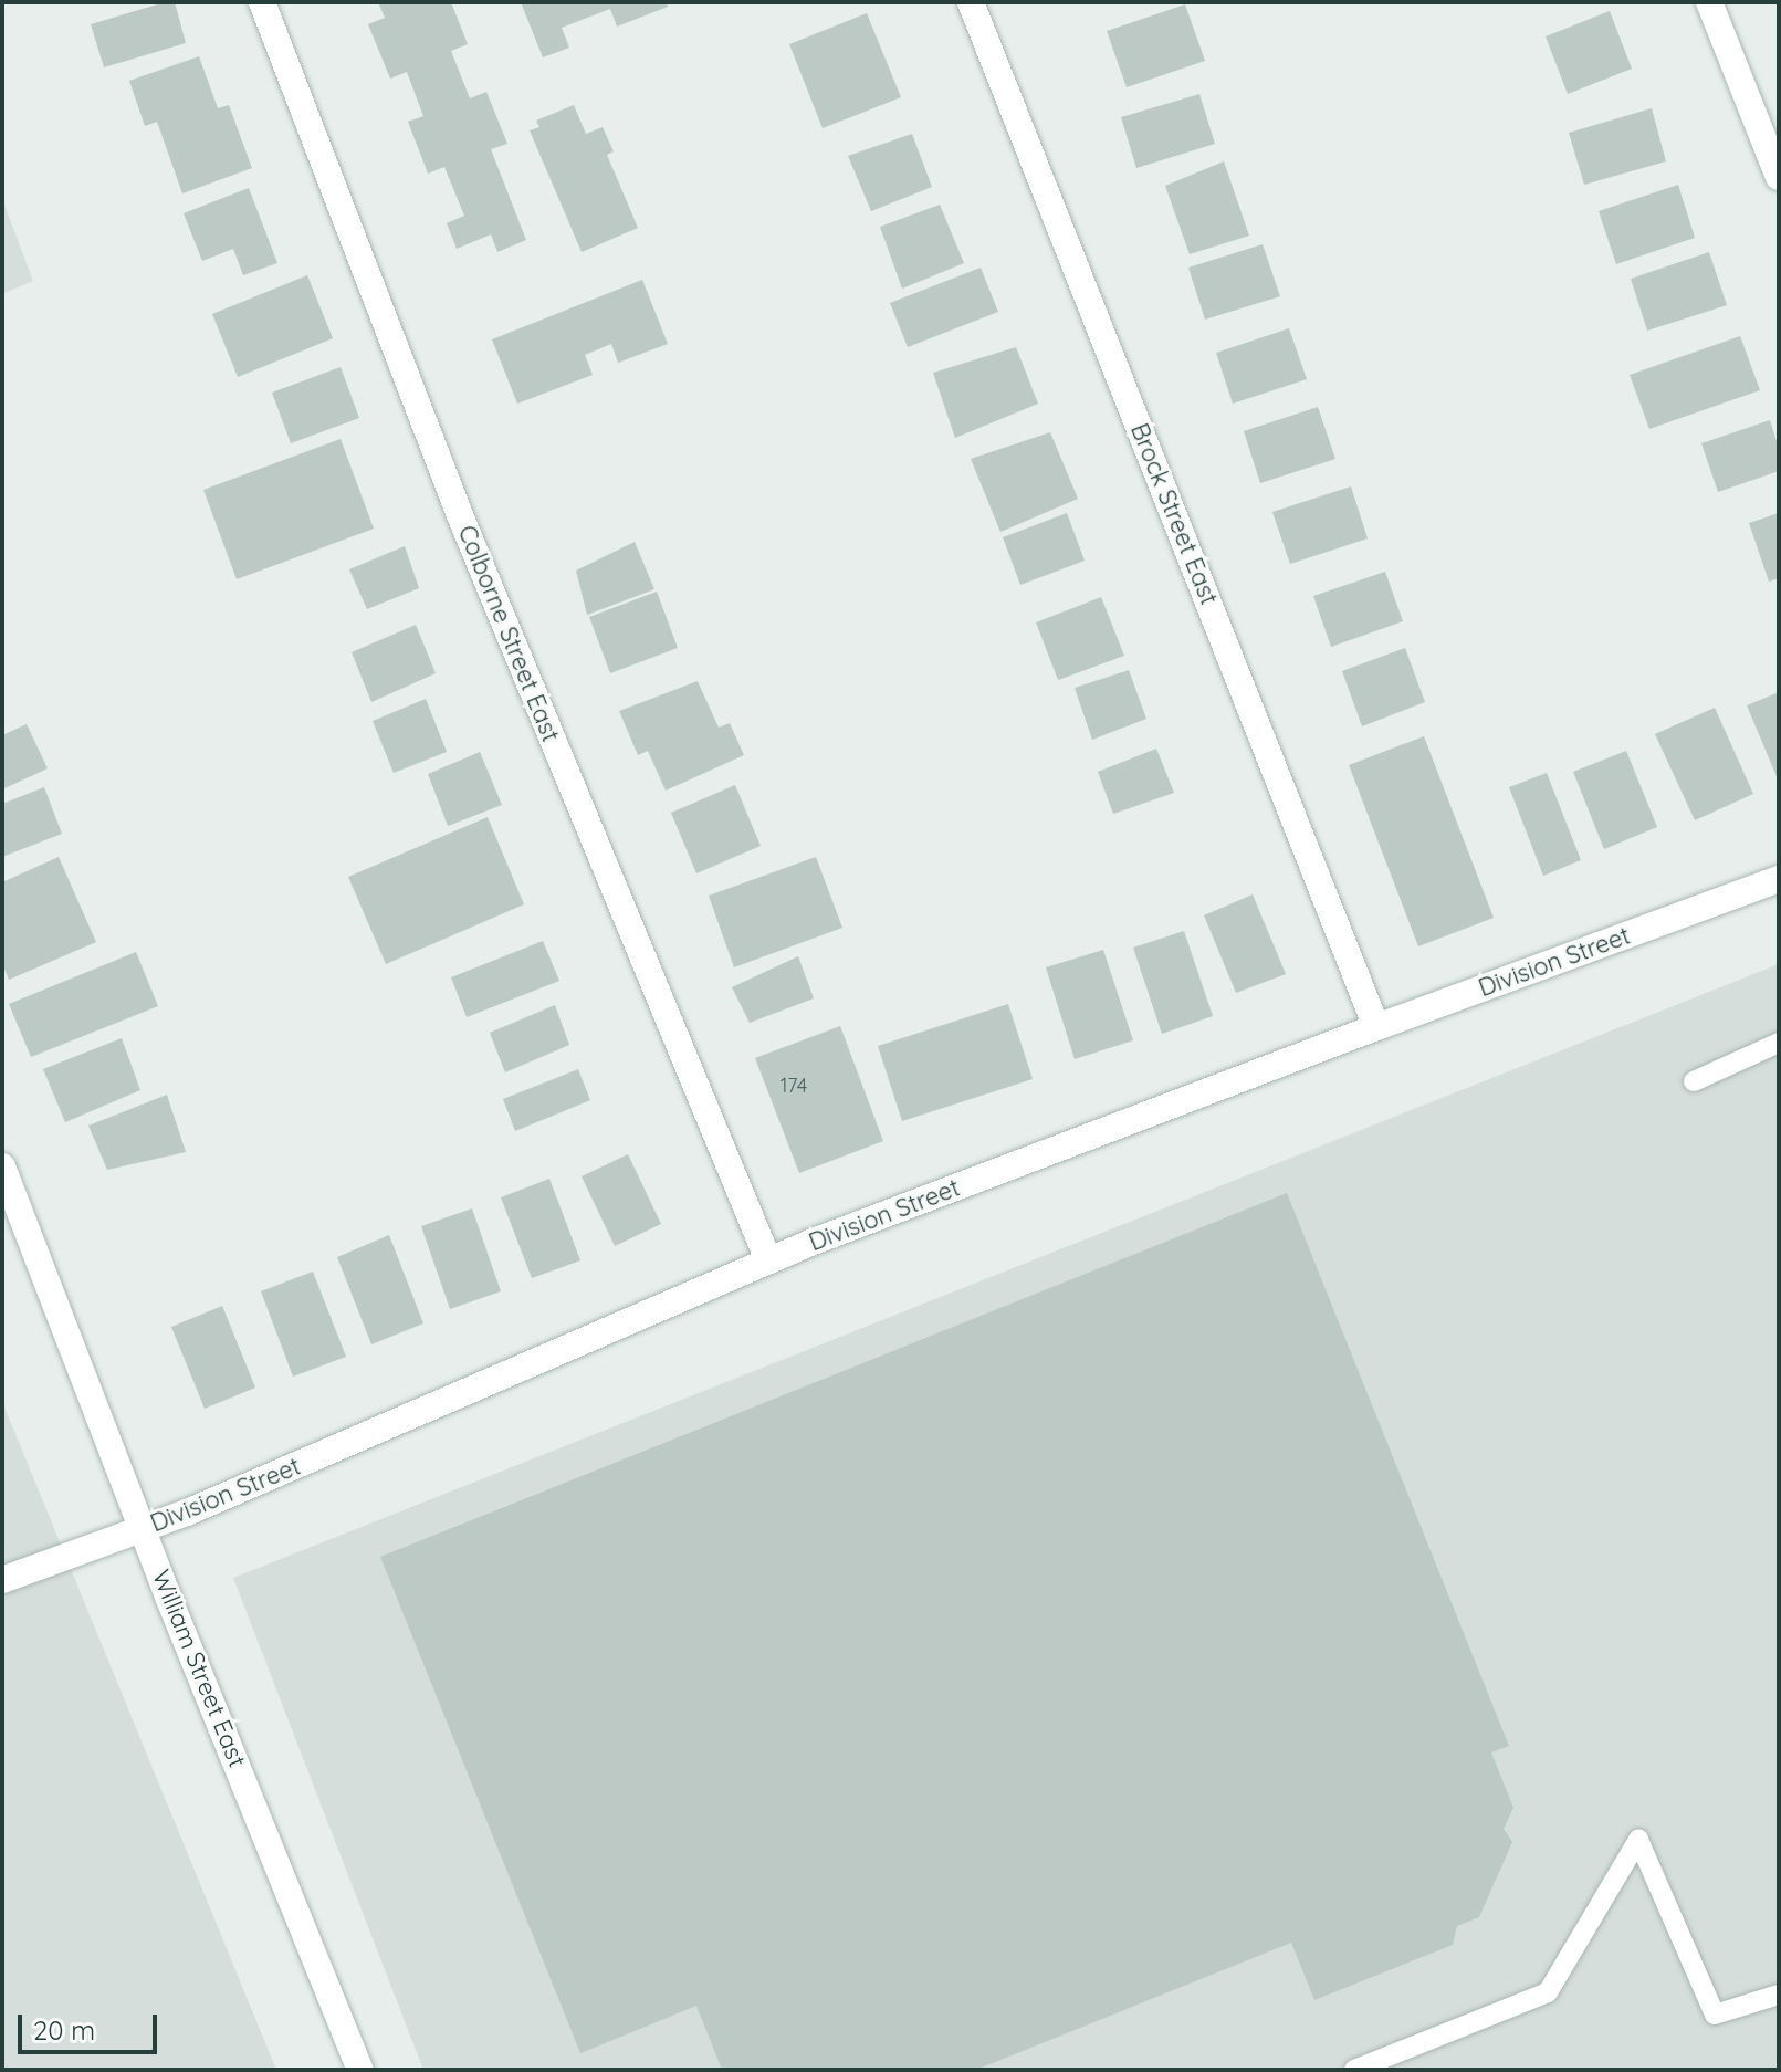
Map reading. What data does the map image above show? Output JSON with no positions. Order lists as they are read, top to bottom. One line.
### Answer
{"streets":{"street":["Brock Street East","Colborne Street East","Division Street","William Street East"]},"crossings":[["Brock Street East","Division Street"],["Colborne Street East","Division Street"],["Division Street","William Street East"]],"house_numbers":["174"],"scale_bar":"20 m"}
